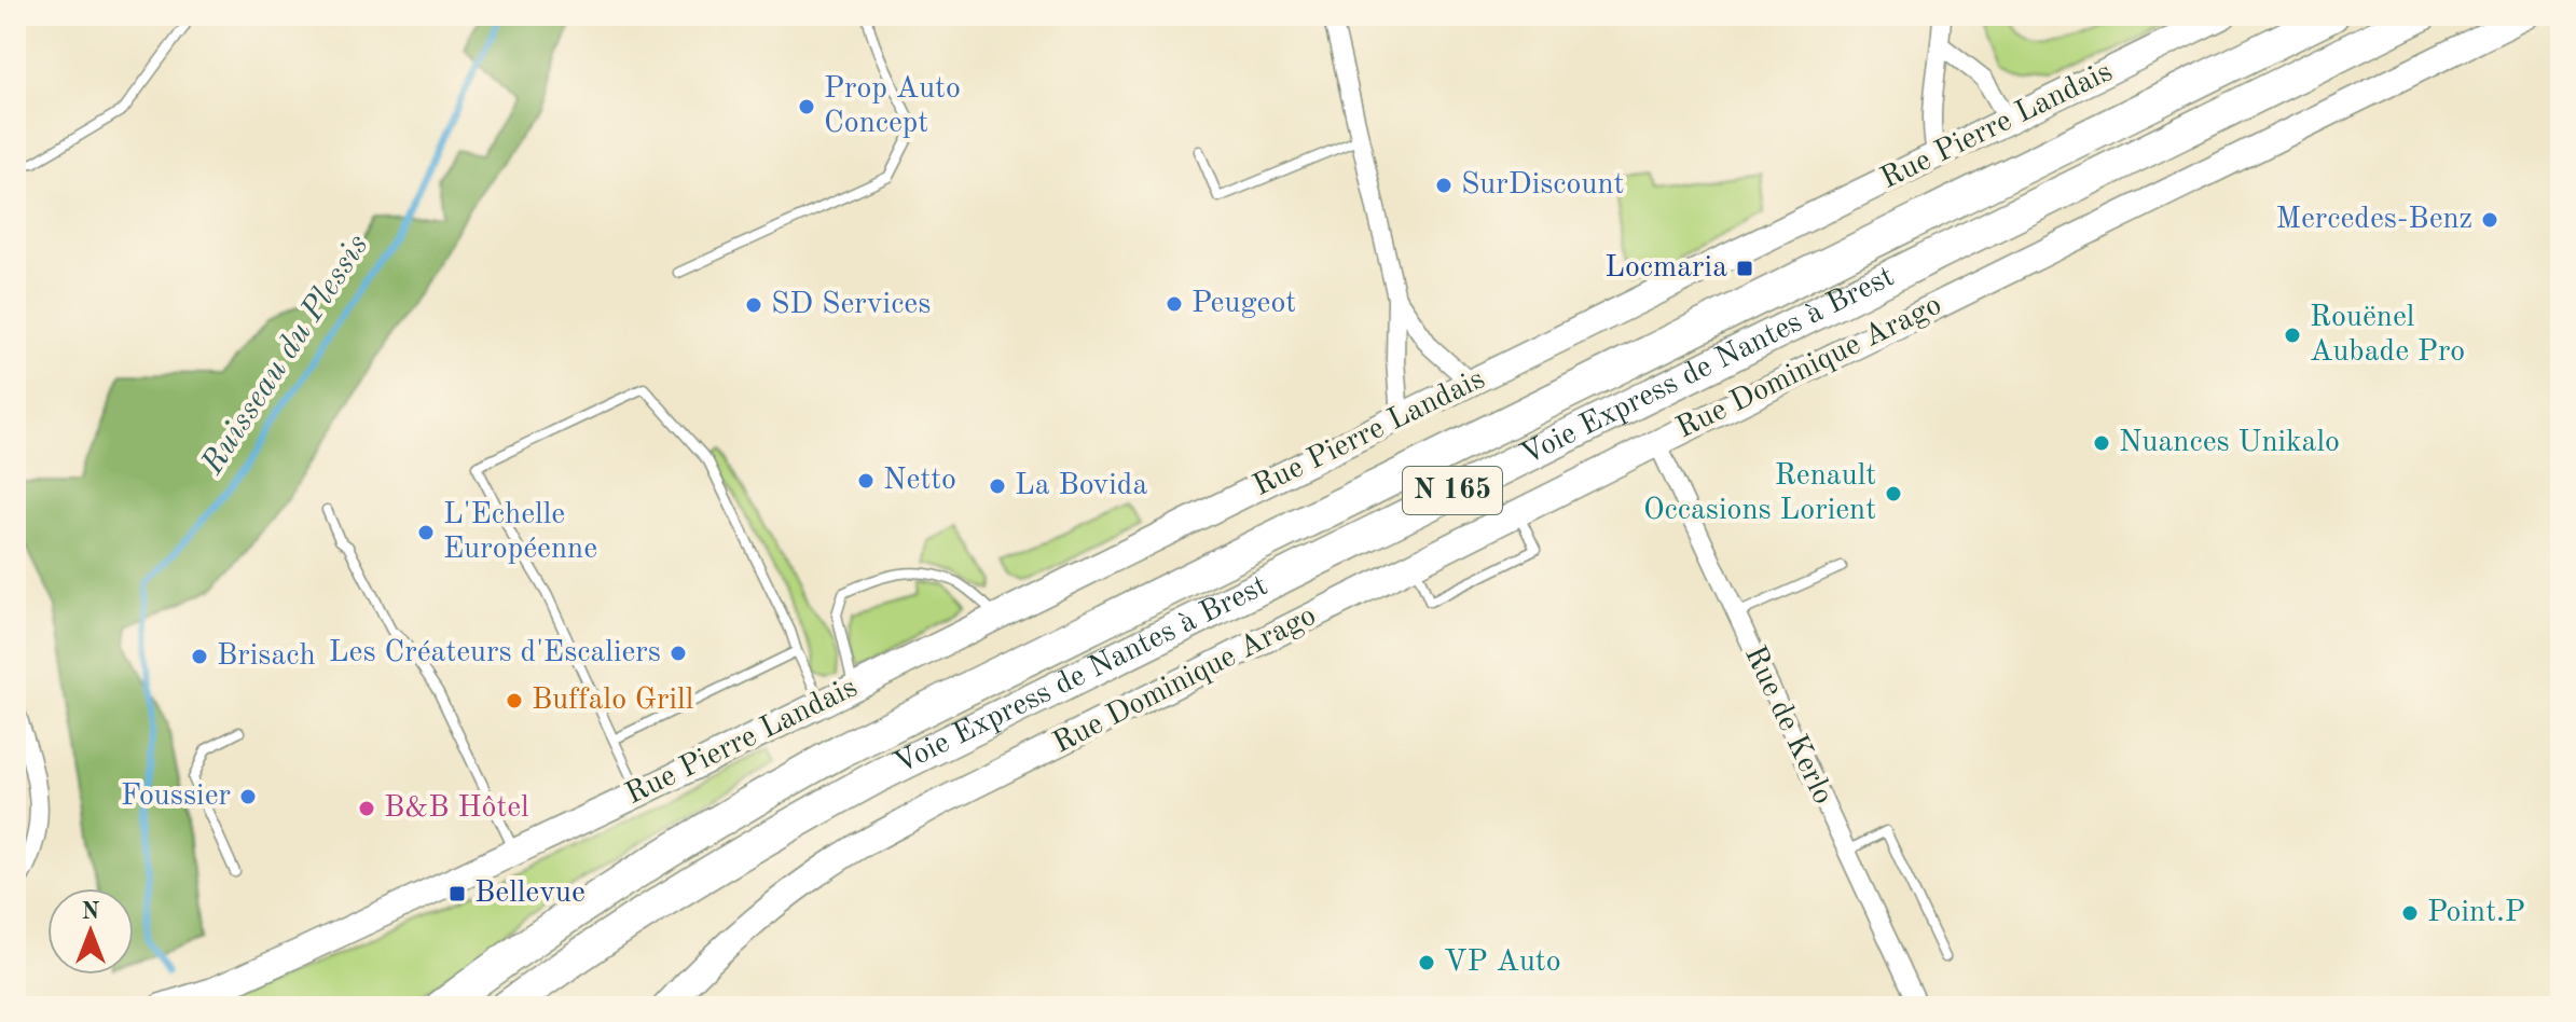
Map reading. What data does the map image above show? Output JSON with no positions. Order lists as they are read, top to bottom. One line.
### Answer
{"streets":{"highway":["Voie Express de Nantes à Brest","N 165"],"street":["Rue Pierre Landais","Rue Dominique Arago","Rue de Kerlo"]},"crossings":[["Rue Dominique Arago","Rue de Kerlo"]],"water":["Ruisseau du Plessis"],"places":{"other":["Prop Auto Concept","SurDiscount","Mercedes-Benz","Peugeot","SD Services","Rouënel Aubade Pro","Nuances Unikalo","Netto","La Bovida","Renault Occasions Lorient","L'Echelle Européenne","Les Créateurs d'Escaliers","Brisach","Buffalo Grill","Foussier","B&B Hôtel","Point.P","VP Auto"],"transit":["Locmaria","Bellevue"]},"north":"top"}
